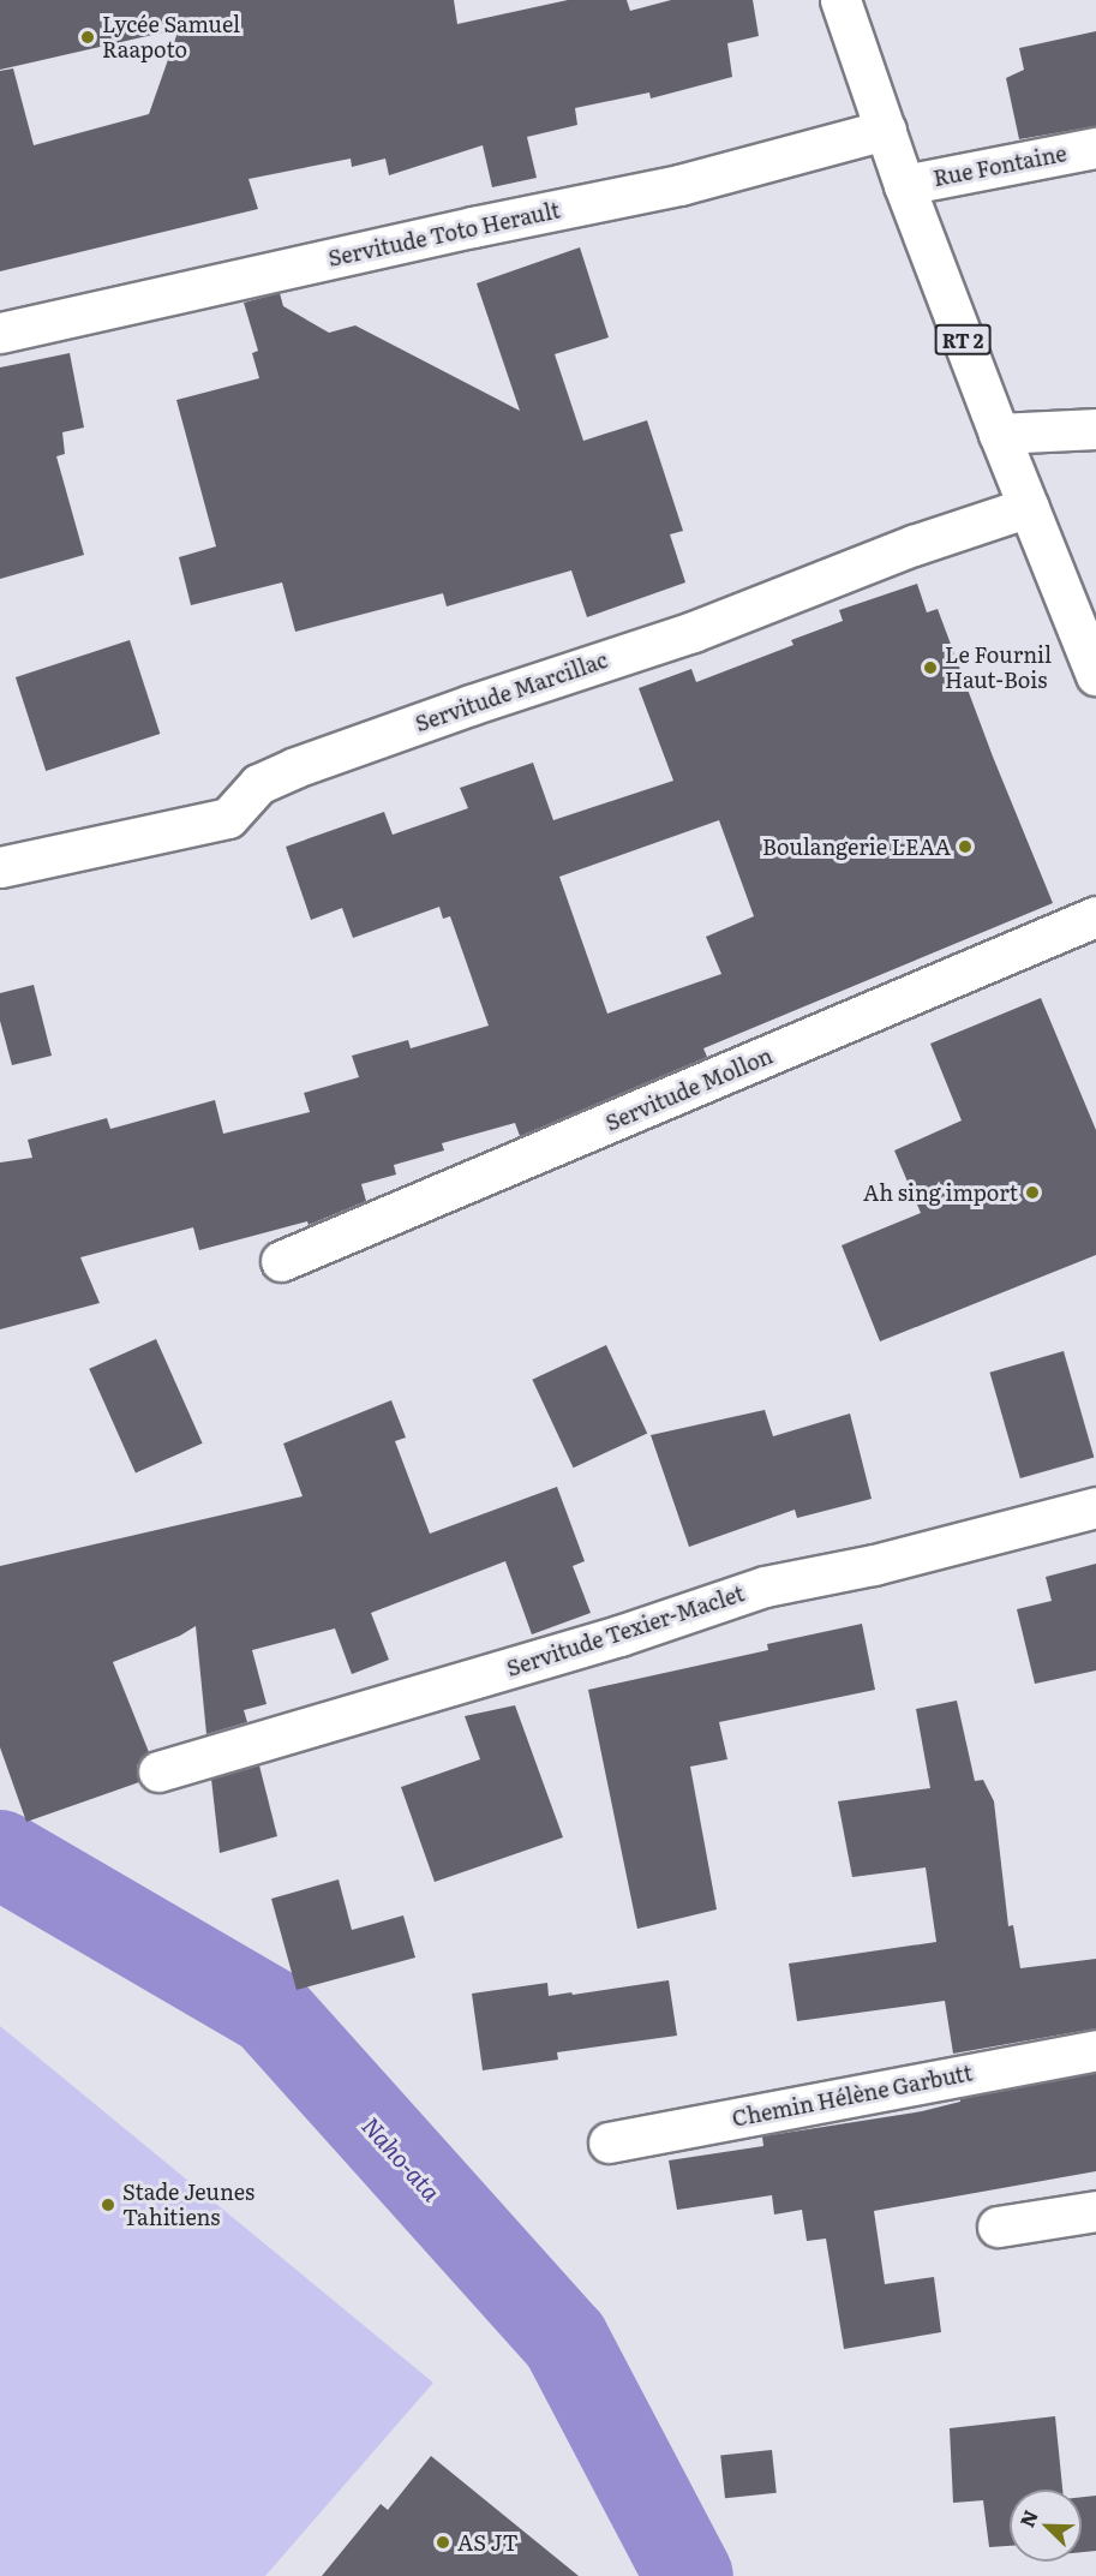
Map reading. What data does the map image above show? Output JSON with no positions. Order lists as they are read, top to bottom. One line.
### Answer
{"streets":{"street":["Rue Fontaine","Servitude Toto Herault","RT 2","Servitude Marcillac","Servitude Mollon","Servitude Texier-Maclet","Chemin Hélène Garbutt"]},"crossings":[["Rue Fontaine","RT 2"],["Servitude Toto Herault","RT 2"],["RT 2","Servitude Marcillac"]],"water":["Naho-ata"],"places":["Lycée Samuel Raapoto","Le Fournil Haut-Bois","Boulangerie LEAA","Ah sing import","Stade Jeunes Tahitiens","AS JT"],"north":"top left"}
